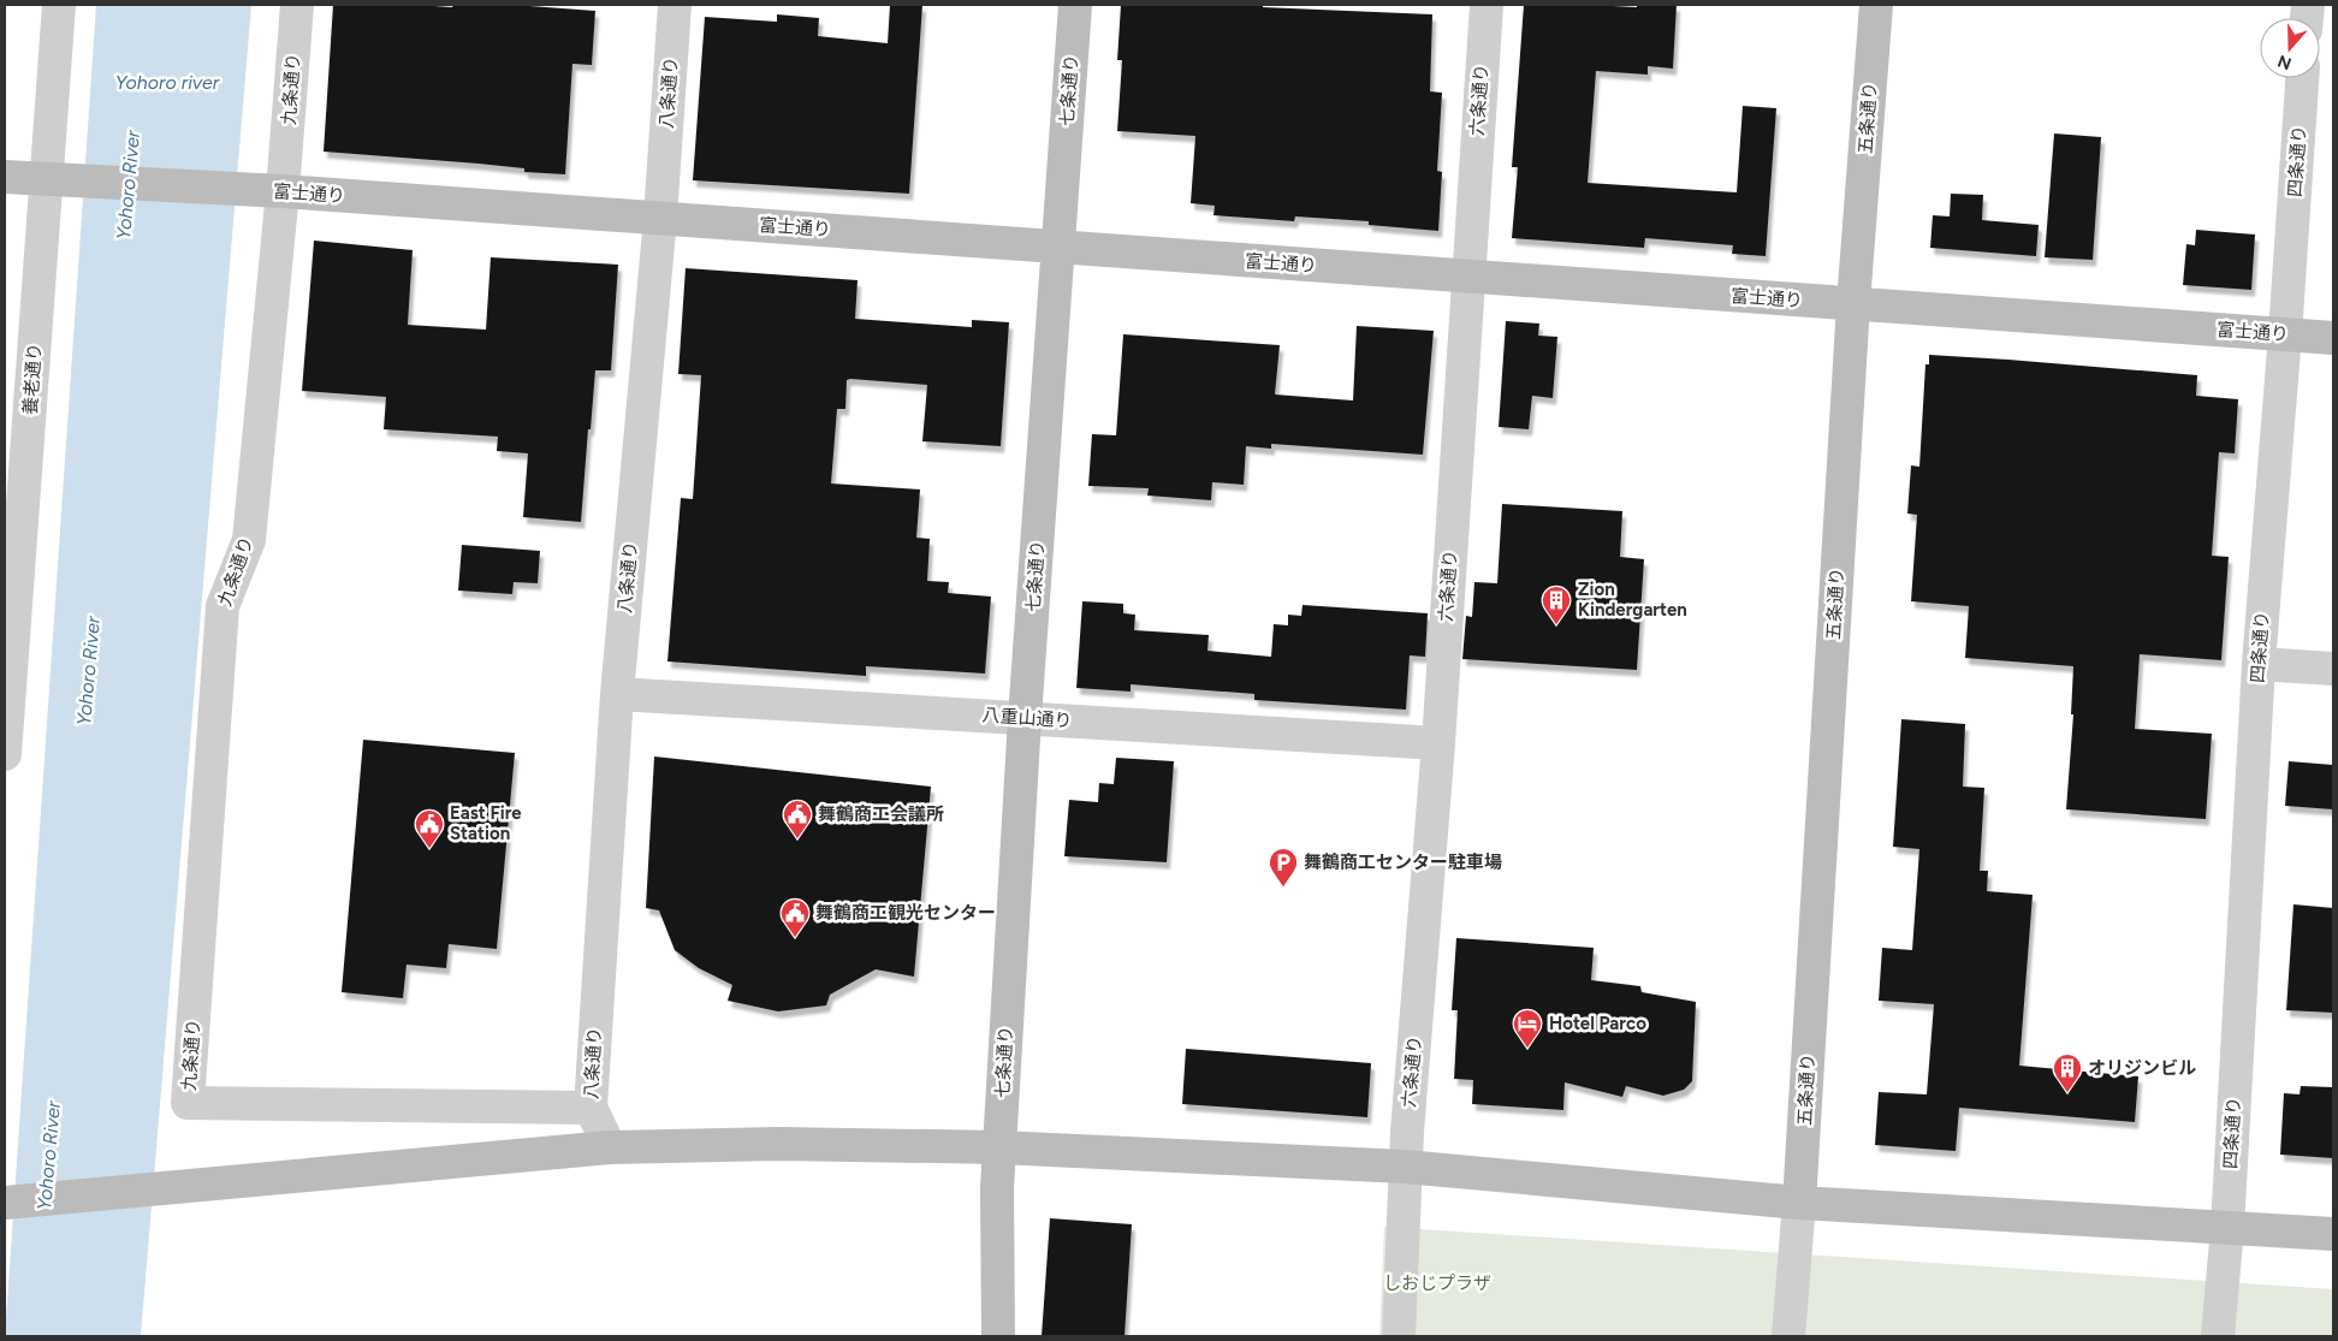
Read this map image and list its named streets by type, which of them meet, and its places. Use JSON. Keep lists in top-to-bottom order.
{
  "streets": {
    "street": [
      "九条通り",
      "七条通り",
      "八条通り",
      "六条通り",
      "五条通り",
      "四条通り",
      "富士通り",
      "養老通り",
      "八重山通り"
    ]
  },
  "crossings": [
    ["九条通り", "八条通り"],
    ["九条通り", "富士通り"],
    ["七条通り", "富士通り"],
    ["七条通り", "八重山通り"],
    ["八条通り", "富士通り"],
    ["八条通り", "八重山通り"],
    ["六条通り", "富士通り"],
    ["六条通り", "八重山通り"],
    ["五条通り", "富士通り"],
    ["四条通り", "富士通り"],
    ["富士通り", "養老通り"]
  ],
  "water": ["Yohoro river", "Yohoro River"],
  "parks": ["しおじプラザ"],
  "places": {
    "building": ["Zion Kindergarten", "オリジンビル"],
    "public building": ["舞鶴商工会議所", "East Fire Station", "舞鶴商工観光センター"],
    "parking": ["舞鶴商工センター駐車場"],
    "hotel": ["Hotel Parco"]
  },
  "north": "bottom"
}
